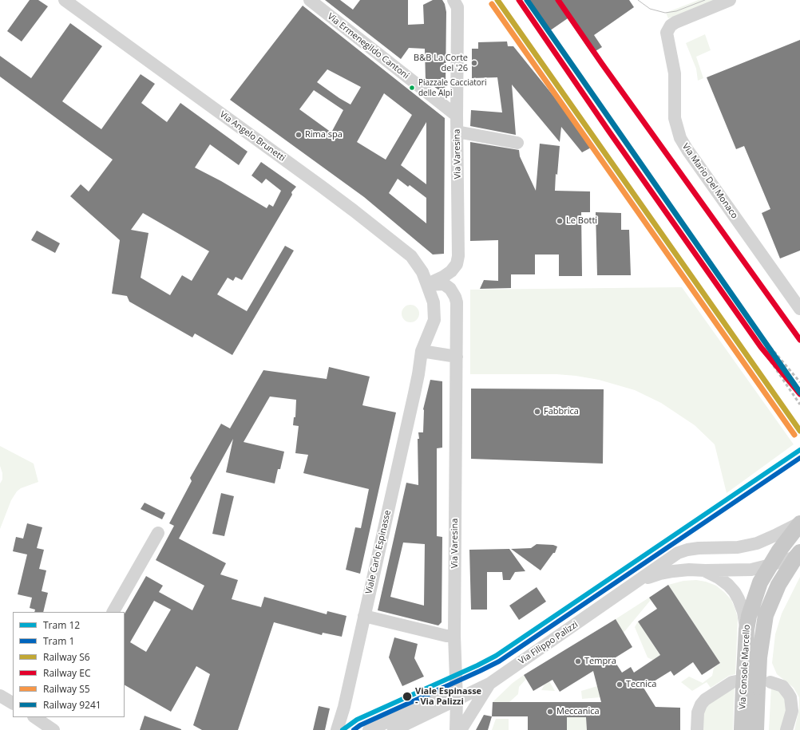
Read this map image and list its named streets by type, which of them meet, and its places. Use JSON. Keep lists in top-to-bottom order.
{
  "streets": {
    "main road": ["Via Console Marcello"],
    "street": [
      "Via Ermenegildo Cantoni",
      "Via Angelo Brunetti",
      "Via Varesina",
      "Via Mario Del Monaco",
      "Viale Carlo Espinasse",
      "Via Filippo Palizzi"
    ]
  },
  "crossings": [
    ["Via Ermenegildo Cantoni", "Via Varesina"],
    ["Via Angelo Brunetti", "Via Varesina"],
    ["Via Varesina", "Via Filippo Palizzi"],
    ["Via Filippo Palizzi", "Via Console Marcello"]
  ],
  "places": [
    "B&B La Corte del '26",
    "Piazzale Cacciatori delle Alpi",
    "Rima spa",
    "Le Botti",
    "Fabbrica",
    "Tempra",
    "Tecnica",
    "Viale Espinasse - Via Palizzi",
    "Meccanica"
  ],
  "lines": [
    "rail line S6",
    "rail line EC",
    "rail line 9241",
    "rail line S5",
    "tram line 12",
    "tram line 1"
  ],
  "legend": [
    "Tram 12",
    "Tram 1",
    "Railway S6",
    "Railway EC",
    "Railway S5",
    "Railway 9241"
  ]
}
